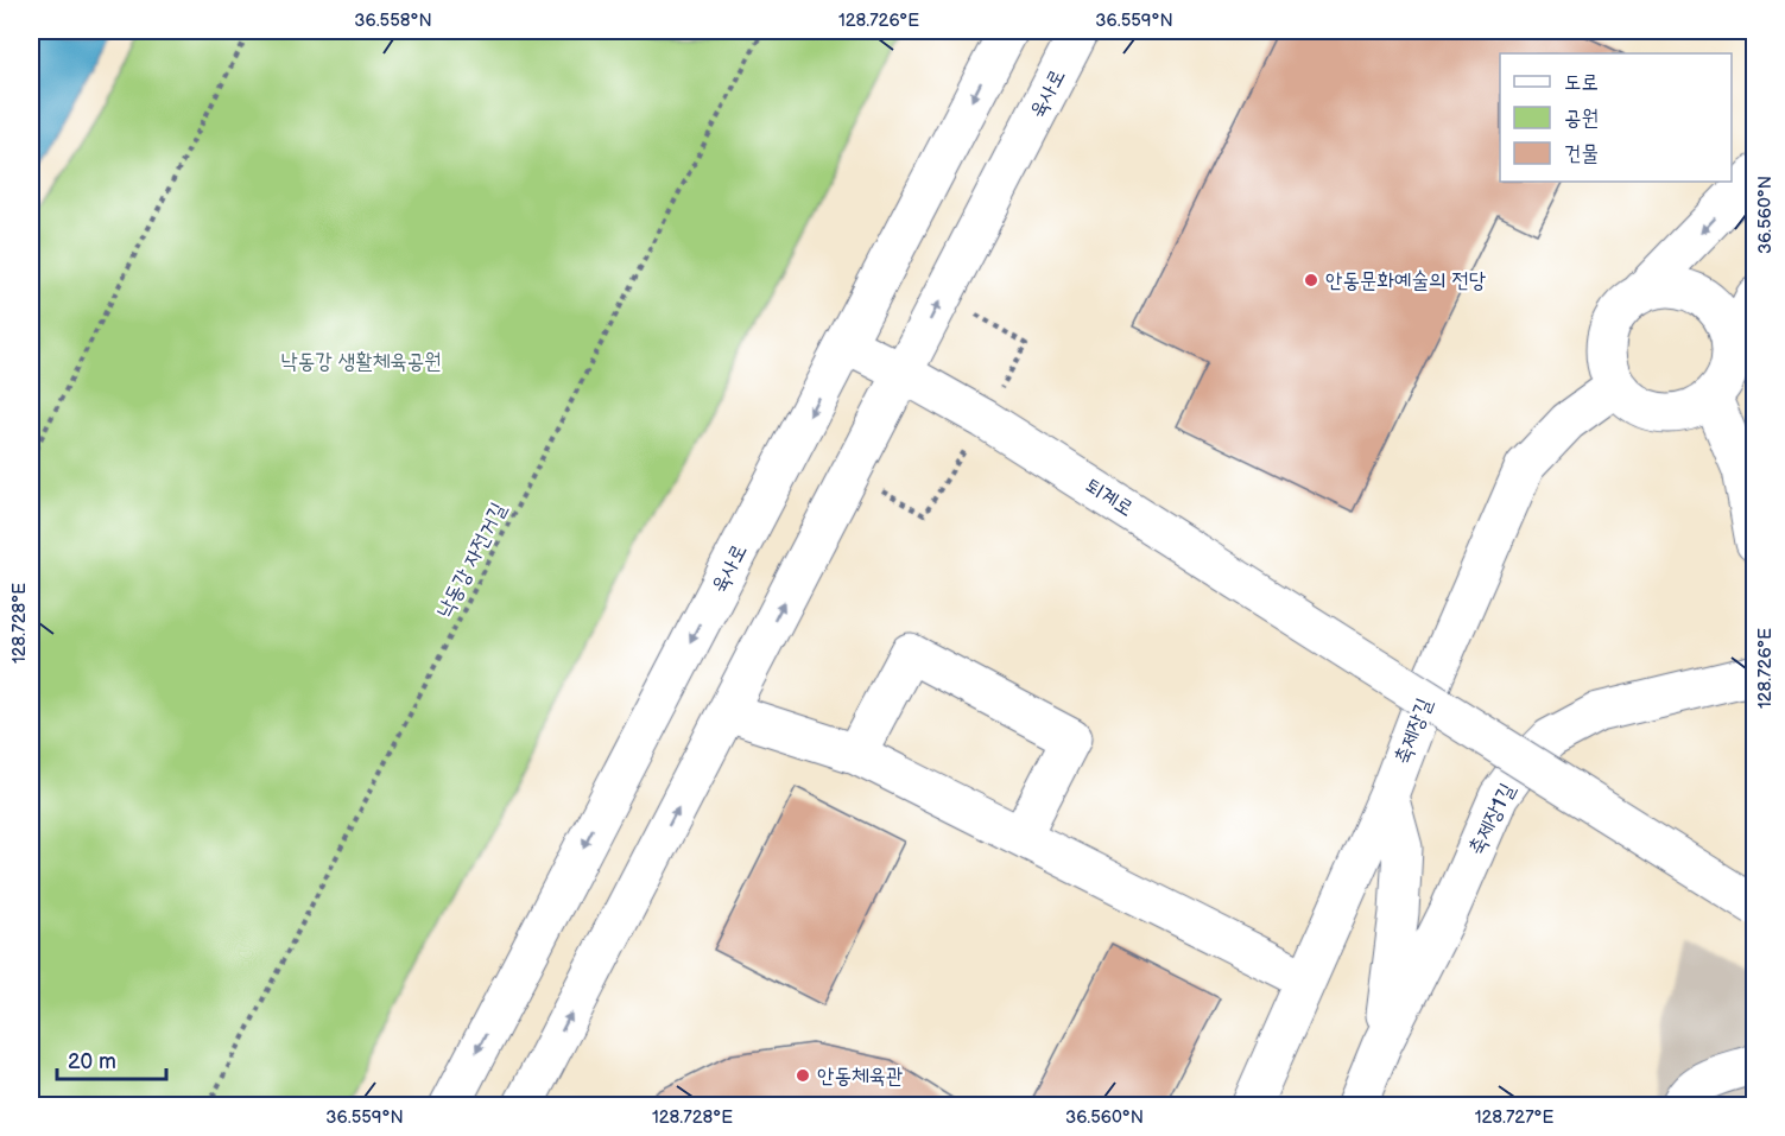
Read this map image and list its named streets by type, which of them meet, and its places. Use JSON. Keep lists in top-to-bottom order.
{
  "streets": {
    "street": [
      "육사로",
      "퇴계로",
      "축제장길",
      "축제장1길"
    ],
    "path": ["낙동강 자전거길"]
  },
  "crossings": [
    ["육사로", "퇴계로"]
  ],
  "parks": ["낙동강 생활체육공원"],
  "places": ["안동문화예술의 전당", "안동체육관"],
  "legend": ["도로", "공원", "건물"],
  "scale_bar": "20 m",
  "coordinates": [
    "36.558°N",
    "128.726°E",
    "36.559°N",
    "36.560°N",
    "128.728°E",
    "128.727°E"
  ]
}
